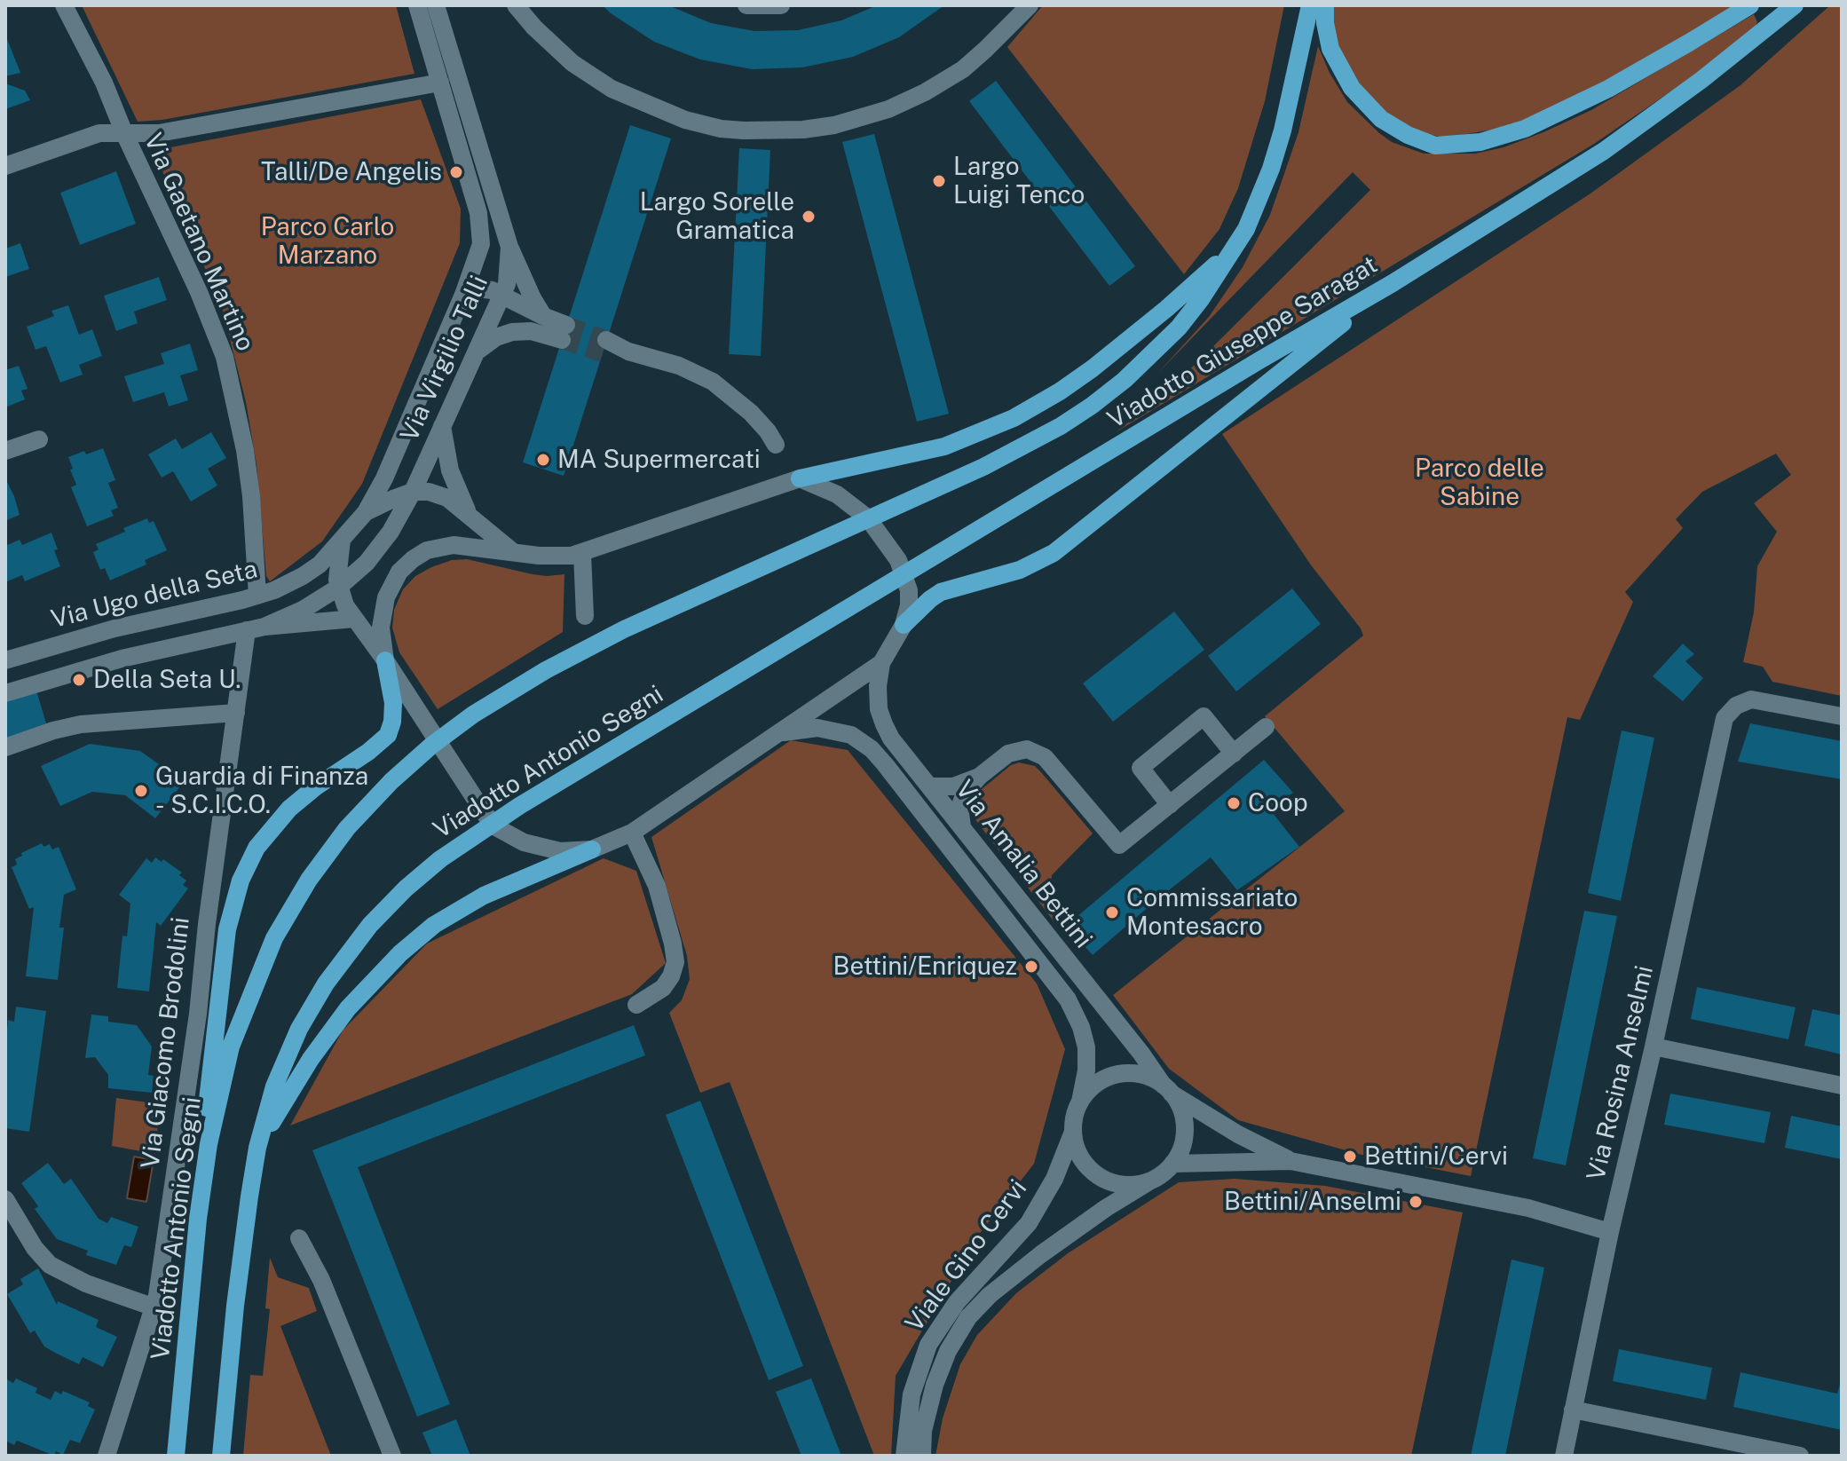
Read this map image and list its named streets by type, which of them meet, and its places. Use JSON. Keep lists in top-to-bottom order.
{
  "streets": {
    "main road": ["Viadotto Giuseppe Saragat", "Viadotto Antonio Segni"],
    "street": [
      "Via Gaetano Martino",
      "Via Virgilio Talli",
      "Via Ugo della Seta",
      "Via Amalia Bettini",
      "Via Giacomo Brodolini",
      "Via Rosina Anselmi",
      "Viale Gino Cervi"
    ]
  },
  "crossings": [
    ["Via Gaetano Martino", "Via Ugo della Seta"],
    ["Viadotto Giuseppe Saragat", "Viadotto Antonio Segni"],
    ["Via Virgilio Talli", "Via Ugo della Seta"],
    ["Via Virgilio Talli", "Via Giacomo Brodolini"],
    ["Via Amalia Bettini", "Via Rosina Anselmi"],
    ["Via Amalia Bettini", "Viale Gino Cervi"]
  ],
  "parks": ["Parco Carlo Marzano", "Parco delle Sabine"],
  "places": [
    "Talli/De Angelis",
    "Largo Luigi Tenco",
    "Largo Sorelle Gramatica",
    "MA Supermercati",
    "Della Seta U.",
    "Guardia di Finanza - S.C.I.C.O.",
    "Coop",
    "Commissariato Montesacro",
    "Bettini/Enriquez",
    "Bettini/Cervi",
    "Bettini/Anselmi"
  ]
}
